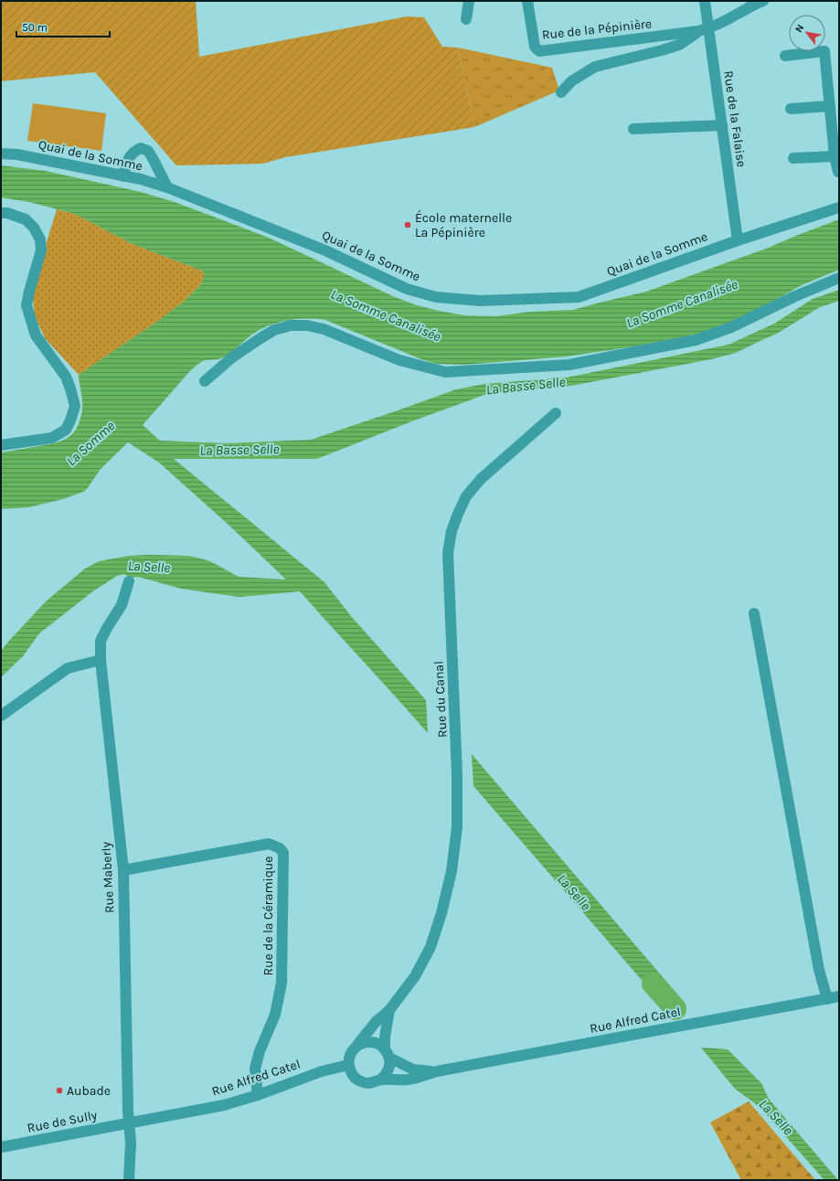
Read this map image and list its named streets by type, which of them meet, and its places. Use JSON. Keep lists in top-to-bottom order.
{
  "streets": {
    "street": [
      "Rue de la Pépinière",
      "Rue de la Falaise",
      "Quai de la Somme",
      "Rue du Canal",
      "Rue Maberly",
      "Rue de la Céramique",
      "Rue Alfred Catel",
      "Rue de Sully"
    ]
  },
  "crossings": [
    ["Rue de la Pépinière", "Rue de la Falaise"],
    ["Rue de la Falaise", "Quai de la Somme"],
    ["Rue du Canal", "Rue Alfred Catel"],
    ["Rue Maberly", "Rue de la Céramique"],
    ["Rue Maberly", "Rue Alfred Catel"],
    ["Rue Maberly", "Rue de Sully"],
    ["Rue de la Céramique", "Rue Alfred Catel"],
    ["Rue Alfred Catel", "Rue de Sully"]
  ],
  "water": [
    "La Somme Canalisée",
    "La Basse Selle",
    "La Somme",
    "La Selle"
  ],
  "places": ["École maternelle La Pépinière", "Aubade"],
  "scale_bar": "50 m",
  "north": "top left"
}
